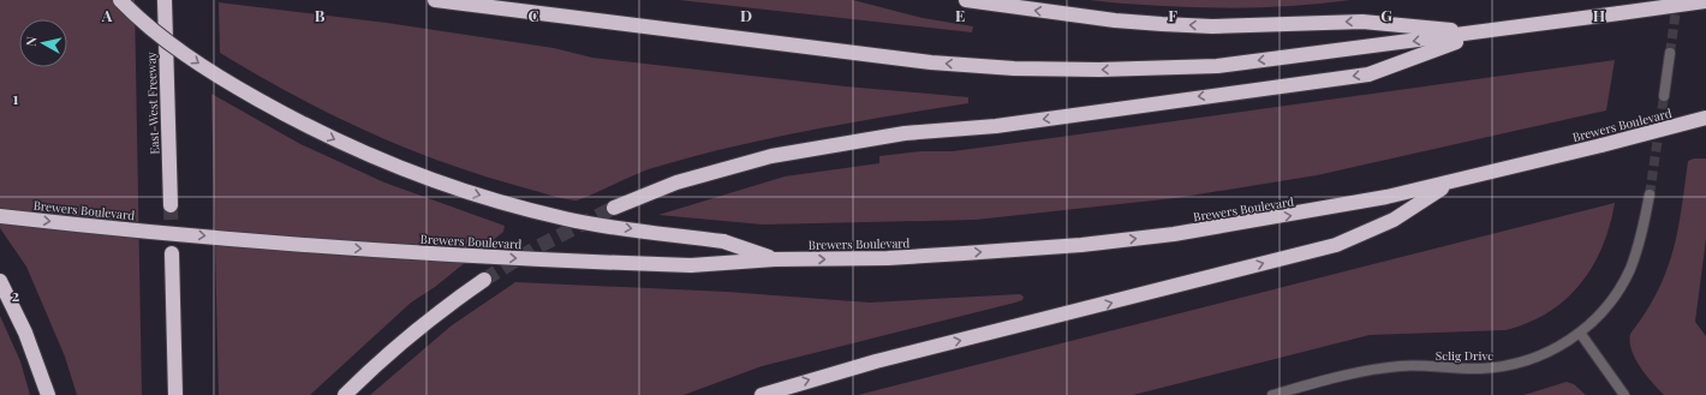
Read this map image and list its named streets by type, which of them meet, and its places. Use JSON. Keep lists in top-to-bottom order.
{
  "streets": {
    "highway": ["East-West Freeway", "Brewers Boulevard"],
    "street": ["Selig Drive"]
  },
  "north": "left",
  "grid": {
    "columns": [
      "A",
      "B",
      "C",
      "D",
      "E",
      "F",
      "G",
      "H"
    ],
    "rows": ["1", "2"]
  }
}
